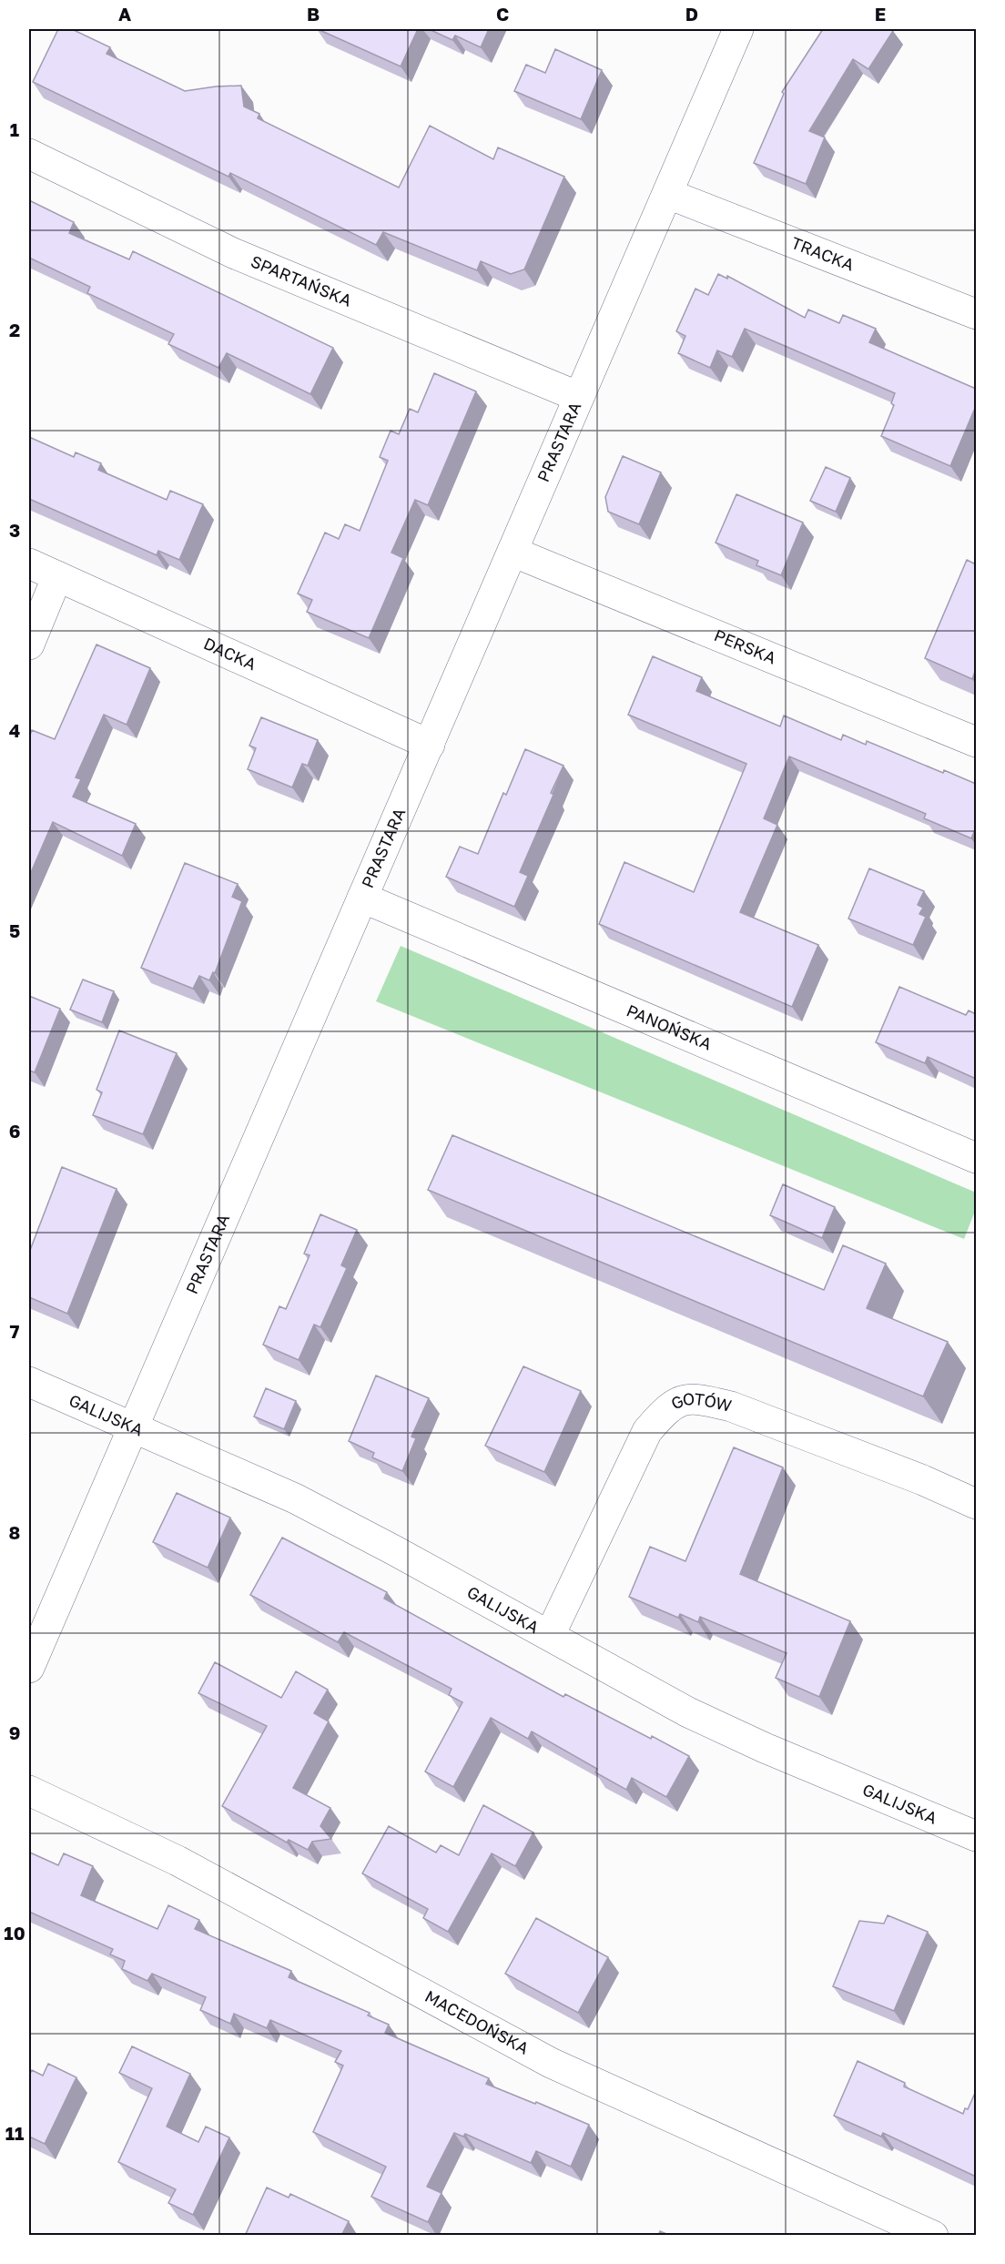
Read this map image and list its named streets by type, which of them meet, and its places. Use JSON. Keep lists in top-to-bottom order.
{
  "streets": {
    "street": [
      "TRACKA",
      "SPARTAŃSKA",
      "PRASTARA",
      "PERSKA",
      "DACKA",
      "PANOŃSKA",
      "GOTÓW",
      "GALIJSKA",
      "MACEDOŃSKA"
    ]
  },
  "crossings": [
    ["TRACKA", "PRASTARA"],
    ["SPARTAŃSKA", "PRASTARA"],
    ["PRASTARA", "PERSKA"],
    ["PRASTARA", "DACKA"],
    ["PRASTARA", "PANOŃSKA"],
    ["PRASTARA", "GALIJSKA"],
    ["GOTÓW", "GALIJSKA"]
  ],
  "grid": {
    "columns": [
      "A",
      "B",
      "C",
      "D",
      "E"
    ],
    "rows": [
      "1",
      "2",
      "3",
      "4",
      "5",
      "6",
      "7",
      "8",
      "9",
      "10",
      "11"
    ]
  }
}
